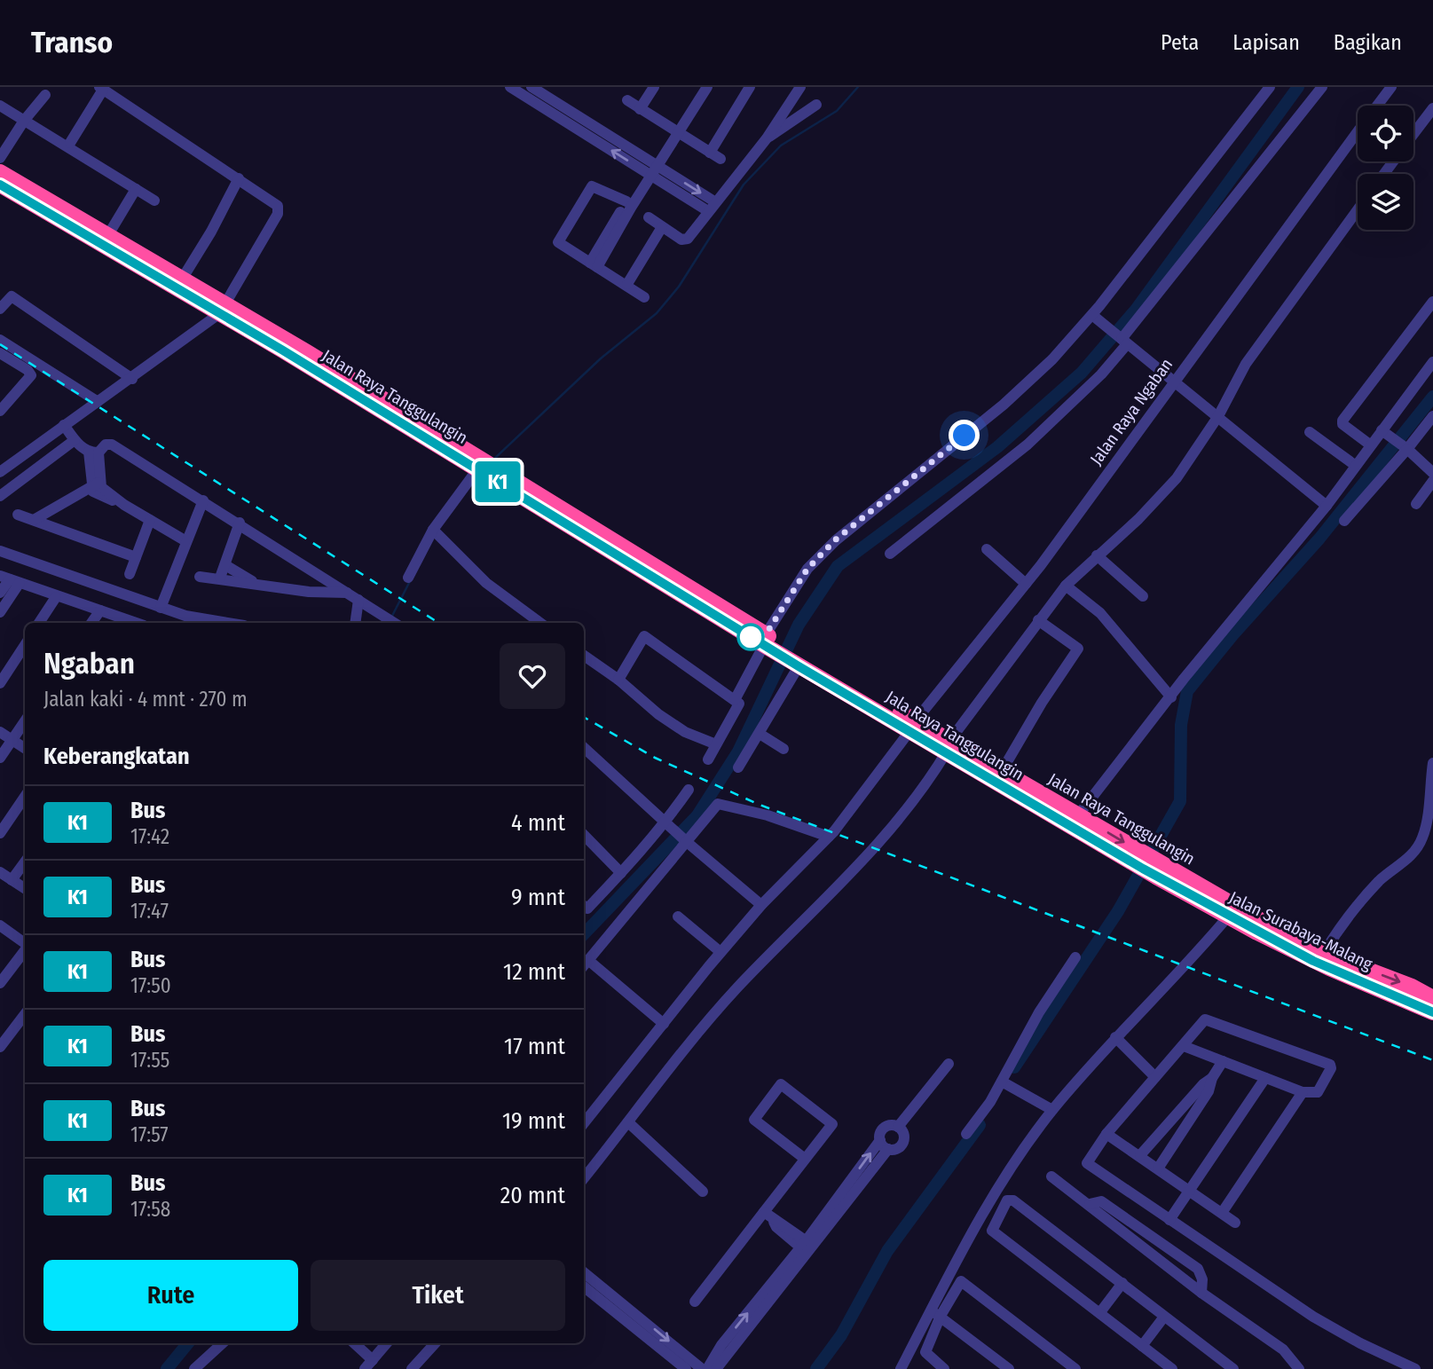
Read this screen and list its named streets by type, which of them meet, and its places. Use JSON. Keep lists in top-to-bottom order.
{
  "streets": {
    "highway": ["Jalan Raya Tanggulangin", "Jala Raya Tanggulangin", "Jalan Surabaya-Malang"],
    "street": ["Jalan Raya Ngaban"]
  },
  "crossings": [
    ["Jalan Raya Tanggulangin", "Jala Raya Tanggulangin"],
    ["Jalan Raya Tanggulangin", "Jalan Surabaya-Malang"],
    ["Jalan Raya Ngaban", "Jala Raya Tanggulangin"]
  ],
  "lines": ["bus line K1"],
  "page": {
    "header": "Transo",
    "nav": ["Peta", "Lapisan", "Bagikan"],
    "on_map": "K1",
    "heading": [
      ["Ngaban", "Jalan kaki · 4 mnt · 270 m"],
      "Keberangkatan"
    ],
    "list": [
      {
        "mark": "K1",
        "name": "Bus",
        "note": "17:42",
        "value": "4 mnt"
      },
      {
        "mark": "K1",
        "name": "Bus",
        "note": "17:47",
        "value": "9 mnt"
      },
      {
        "mark": "K1",
        "name": "Bus",
        "note": "17:50",
        "value": "12 mnt"
      },
      {
        "mark": "K1",
        "name": "Bus",
        "note": "17:55",
        "value": "17 mnt"
      },
      {
        "mark": "K1",
        "name": "Bus",
        "note": "17:57",
        "value": "19 mnt"
      },
      {
        "mark": "K1",
        "name": "Bus",
        "note": "17:58",
        "value": "20 mnt"
      }
    ],
    "buttons": ["Rute", "Tiket"]
  }
}
